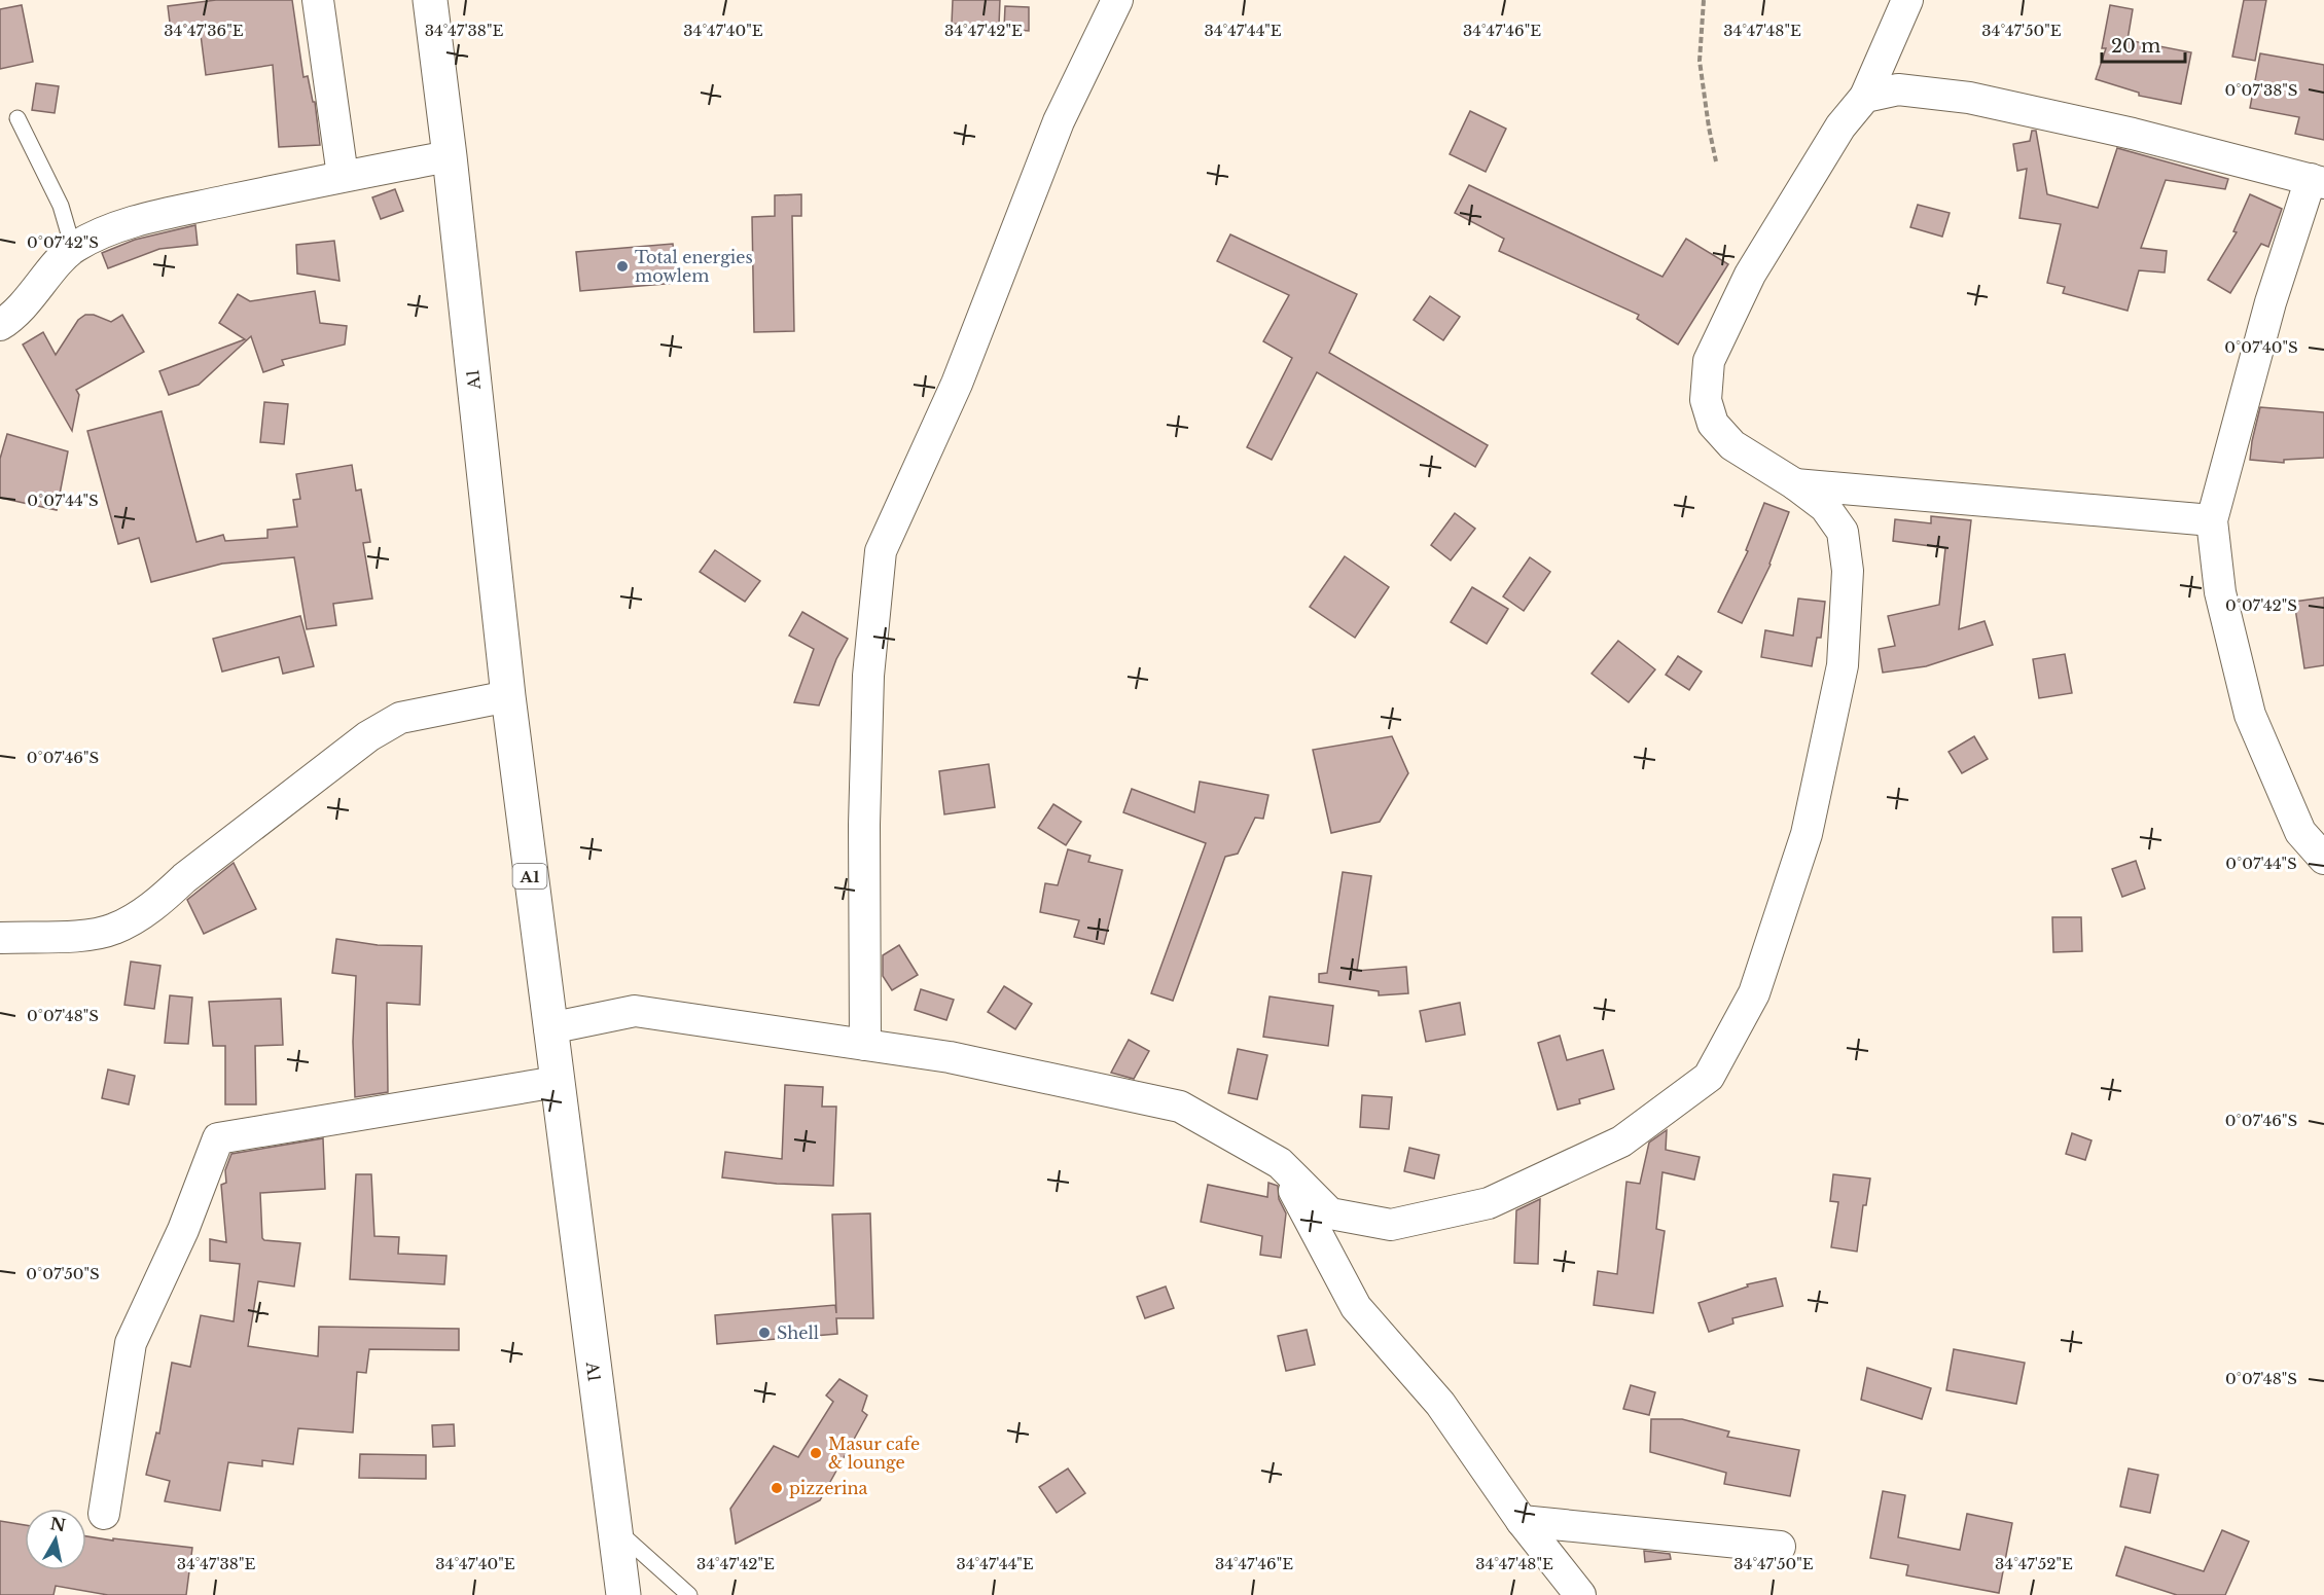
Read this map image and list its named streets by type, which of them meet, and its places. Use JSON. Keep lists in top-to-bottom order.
{
  "streets": {
    "highway": ["A1"]
  },
  "places": [
    "Total energies mowlem",
    "Shell",
    "Masur cafe & lounge",
    "pizzerina"
  ],
  "scale_bar": "20 m",
  "north": "top",
  "coordinates": [
    "34°47'36\"E",
    "34°47'38\"E",
    "34°47'40\"E",
    "34°47'42\"E",
    "34°47'44\"E",
    "34°47'46\"E",
    "34°47'48\"E",
    "34°47'50\"E",
    "0°07'38\"S",
    "0°07'42\"S",
    "0°07'40\"S",
    "0°07'44\"S",
    "0°07'46\"S",
    "0°07'48\"S",
    "0°07'50\"S",
    "34°47'52\"E"
  ]
}
